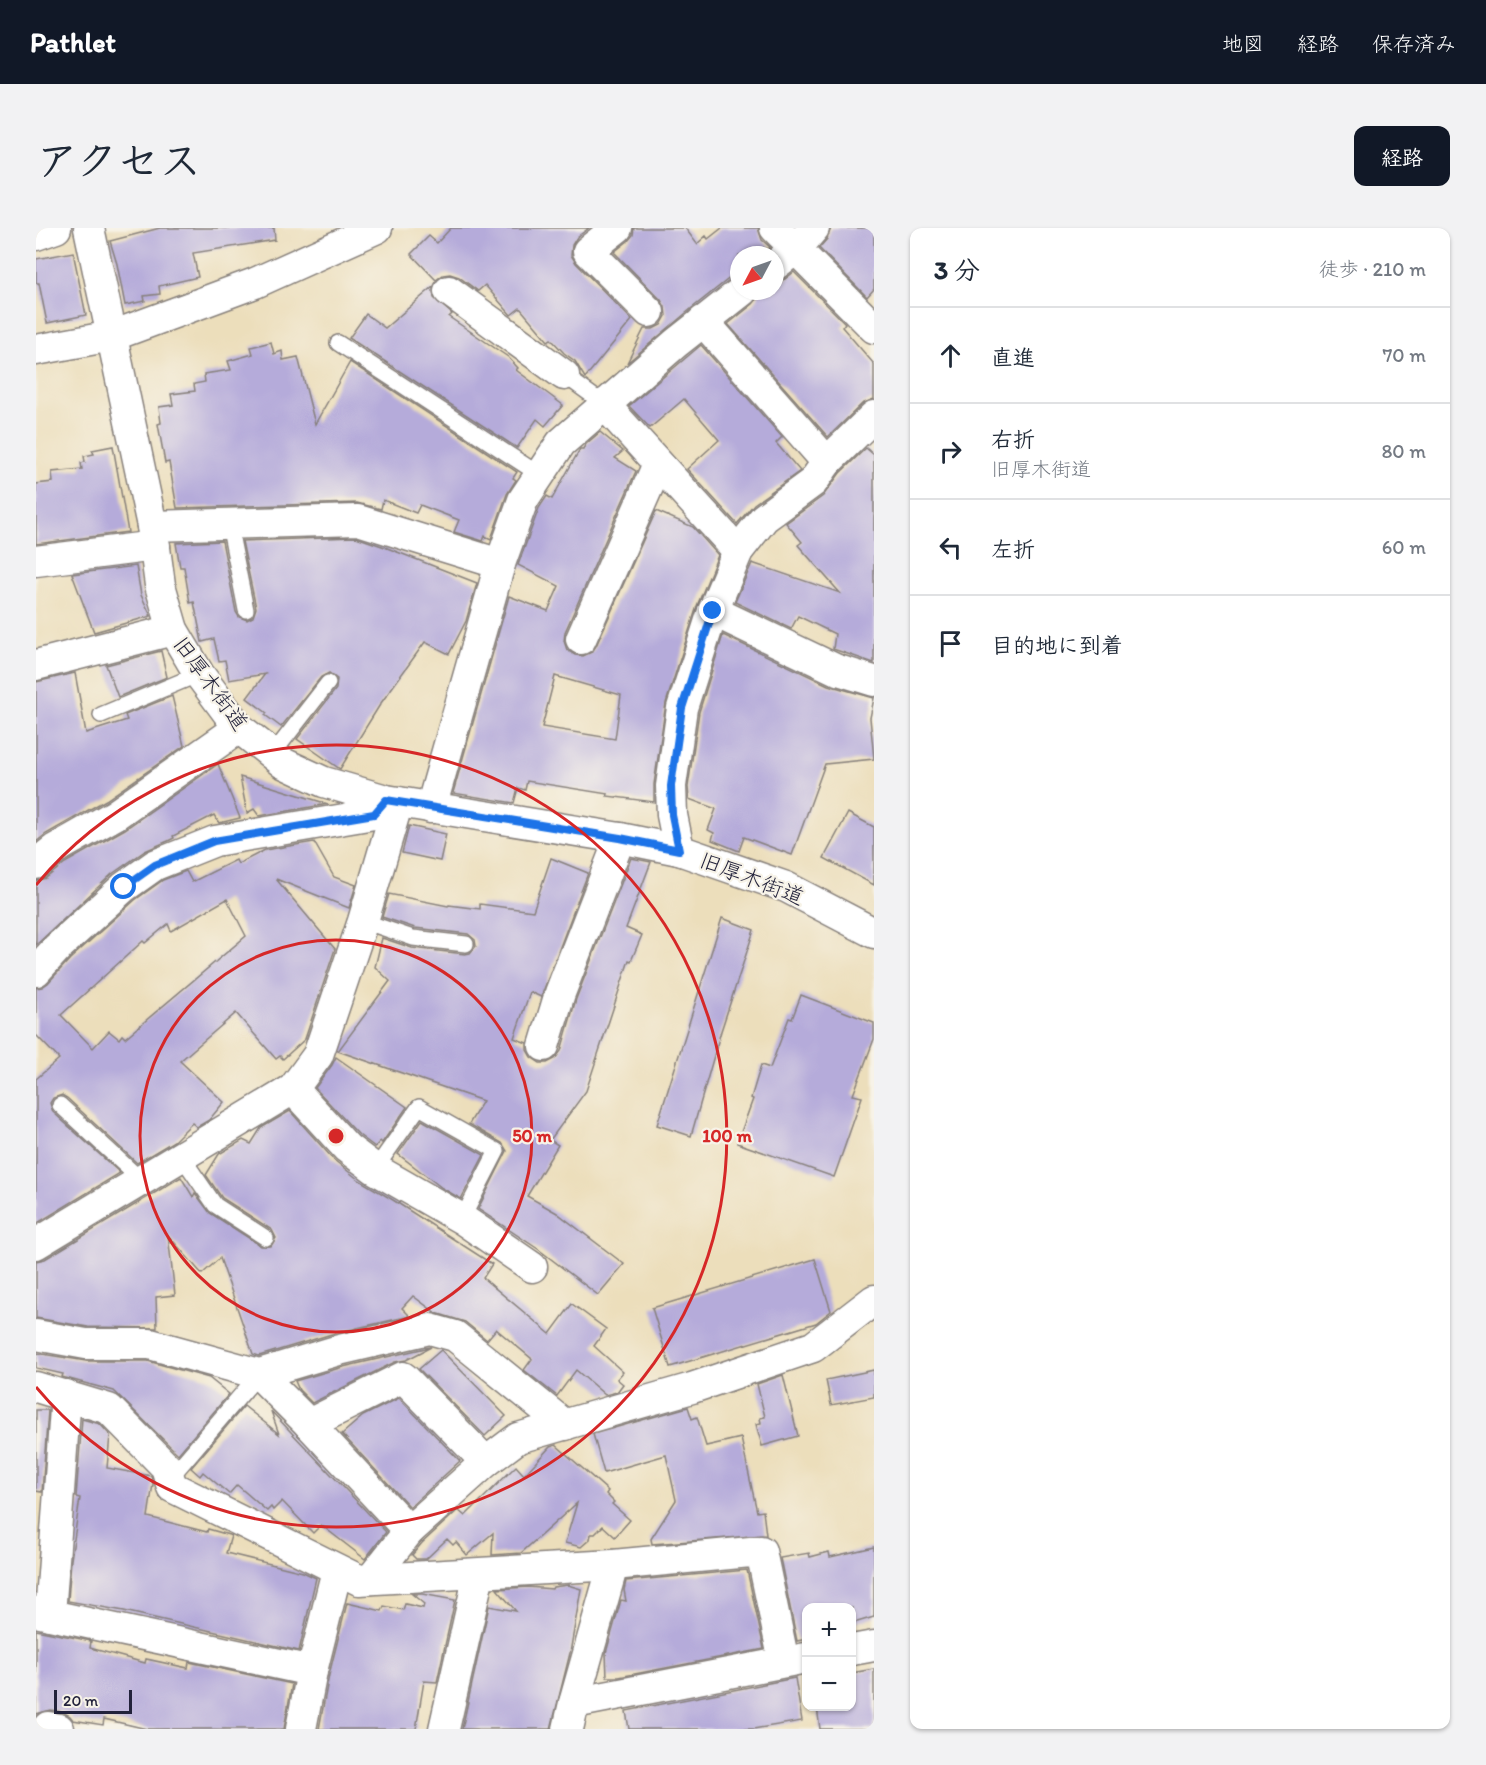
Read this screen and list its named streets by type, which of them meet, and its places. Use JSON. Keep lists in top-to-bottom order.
{
  "streets": {
    "street": ["旧厚木街道"]
  },
  "scale_bar": "20 m",
  "north": "bottom left",
  "page": {
    "header": "Pathlet",
    "nav": ["地図", "経路", "保存済み"],
    "title": "アクセス",
    "buttons": "経路",
    "heading": ["3 分", "徒歩 · 210 m"],
    "list": [
      ["直進", "70 m"],
      ["右折", "旧厚木街道", "80 m"],
      ["左折", "60 m"],
      "目的地に到着"
    ],
    "map_buttons": ["+", "−"],
    "scale": "20 m"
  },
  "rings": ["50 m", "100 m"]
}
